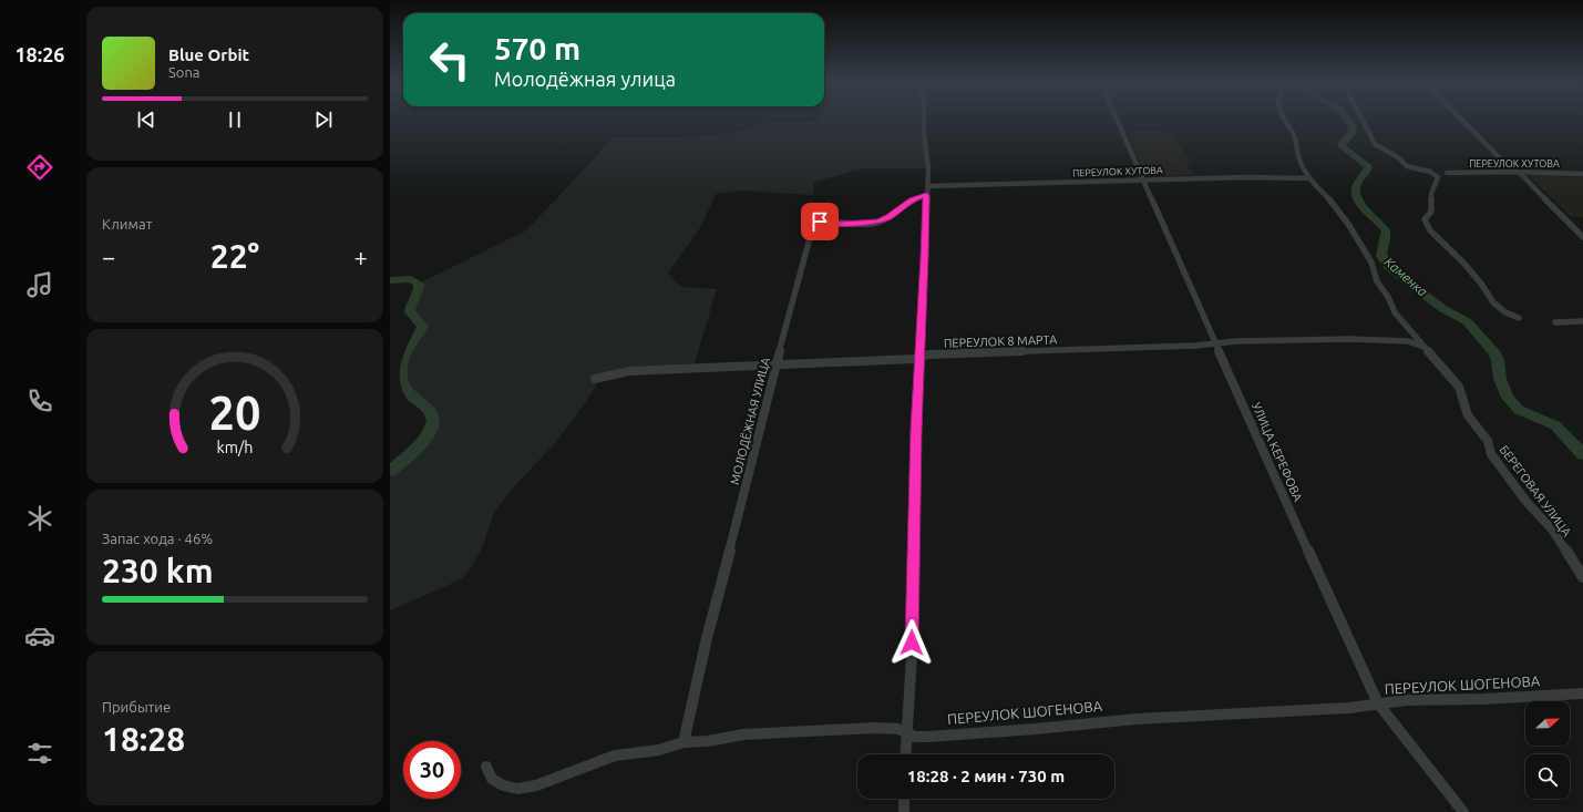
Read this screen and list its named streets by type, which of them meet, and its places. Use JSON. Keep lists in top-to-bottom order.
{
  "streets": {
    "street": [
      "ПЕРЕУЛОК ХУТОВА",
      "ПЕРЕУЛОК 8 МАРТА",
      "МОЛОДЁЖНАЯ УЛИЦА",
      "УЛИЦА КЕРЕФОВА",
      "БЕРЕГОВАЯ УЛИЦА",
      "ПЕРЕУЛОК ШОГЕНОВА"
    ]
  },
  "crossings": [
    ["ПЕРЕУЛОК ХУТОВА", "УЛИЦА КЕРЕФОВА"],
    ["ПЕРЕУЛОК ХУТОВА", "БЕРЕГОВАЯ УЛИЦА"],
    ["ПЕРЕУЛОК 8 МАРТА", "МОЛОДЁЖНАЯ УЛИЦА"],
    ["ПЕРЕУЛОК 8 МАРТА", "УЛИЦА КЕРЕФОВА"],
    ["ПЕРЕУЛОК 8 МАРТА", "БЕРЕГОВАЯ УЛИЦА"],
    ["МОЛОДЁЖНАЯ УЛИЦА", "ПЕРЕУЛОК ШОГЕНОВА"],
    ["УЛИЦА КЕРЕФОВА", "ПЕРЕУЛОК ШОГЕНОВА"]
  ],
  "water": ["Каменка"],
  "north": "right",
  "page": {
    "tabs": "18:26",
    "turn": ["570 m", "Молодёжная улица"],
    "song": ["Blue Orbit", "Sona"],
    "tile": [
      "Климат",
      ["Запас хода · 46%", "230 km"],
      ["Прибытие", "18:28"]
    ],
    "heat": ["−", "22°", "+"],
    "limit": "30",
    "trip": "18:28 · 2 мин · 730 m",
    "gauge": ["20", "km/h"]
  }
}
